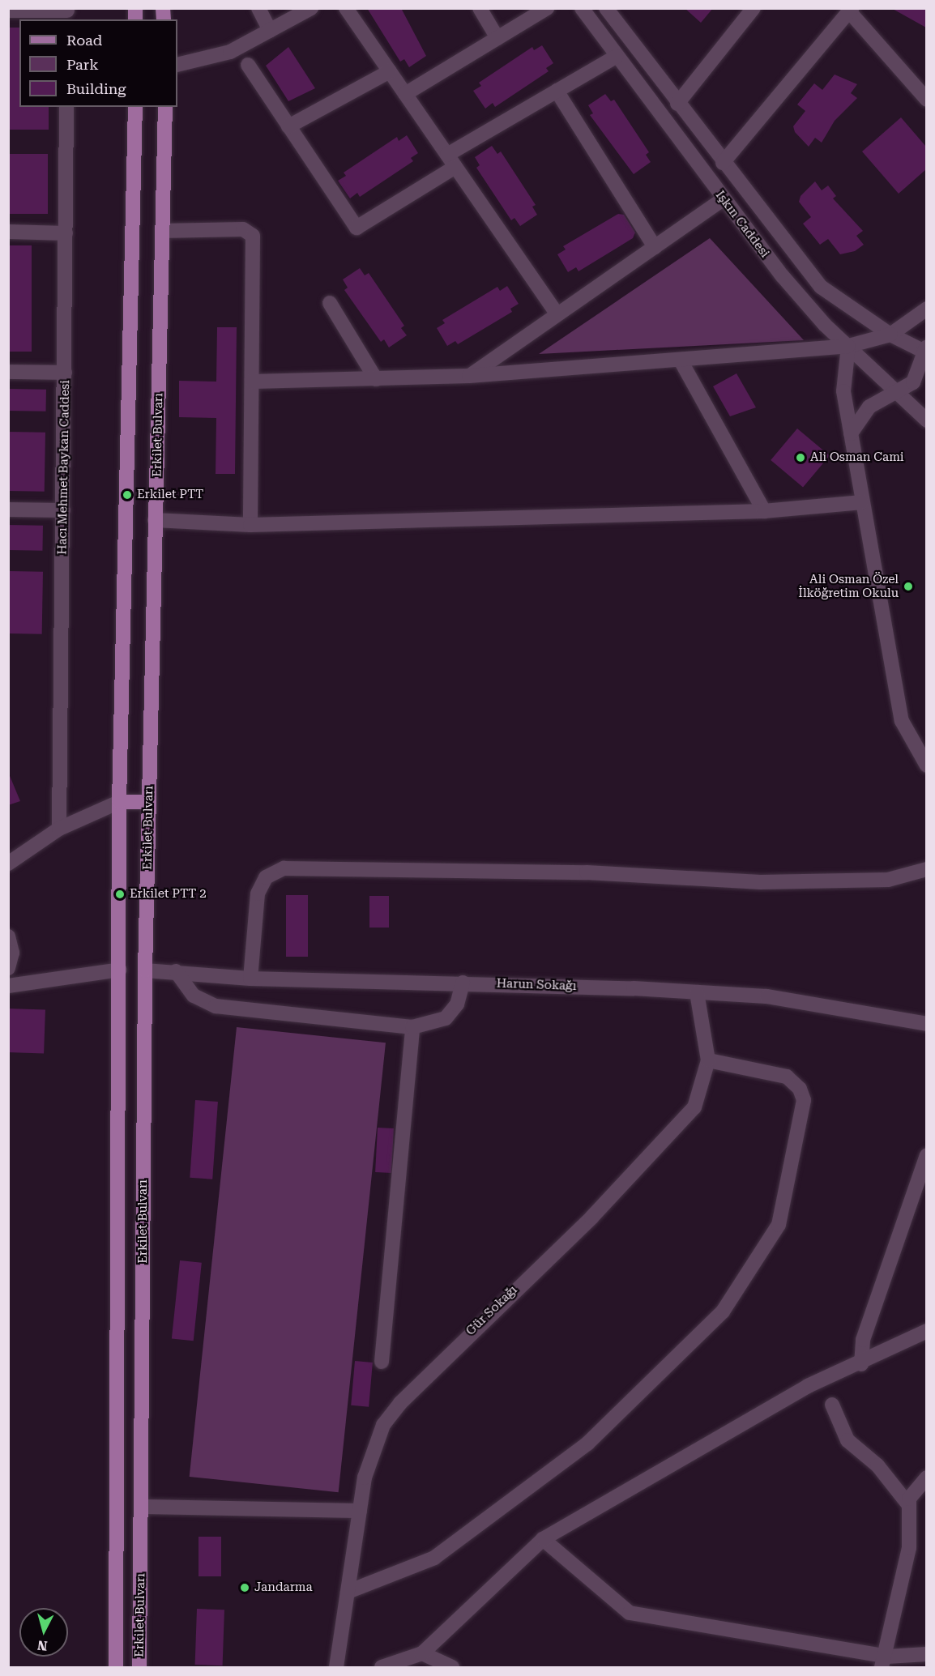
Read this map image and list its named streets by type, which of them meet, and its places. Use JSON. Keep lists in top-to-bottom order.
{
  "streets": {
    "main road": ["Erkilet Bulvarı"],
    "street": [
      "Işkın Caddesi",
      "Hacı Mehmet Baykan Caddesi",
      "Harun Sokağı",
      "Gür Sokağı"
    ]
  },
  "crossings": [
    ["Erkilet Bulvarı", "Harun Sokağı"],
    ["Harun Sokağı", "Gür Sokağı"]
  ],
  "places": [
    "Ali Osman Cami",
    "Erkilet PTT",
    "Ali Osman Özel İlköğretim Okulu",
    "Erkilet PTT 2",
    "Jandarma"
  ],
  "legend": ["Road", "Park", "Building"],
  "north": "bottom"
}
